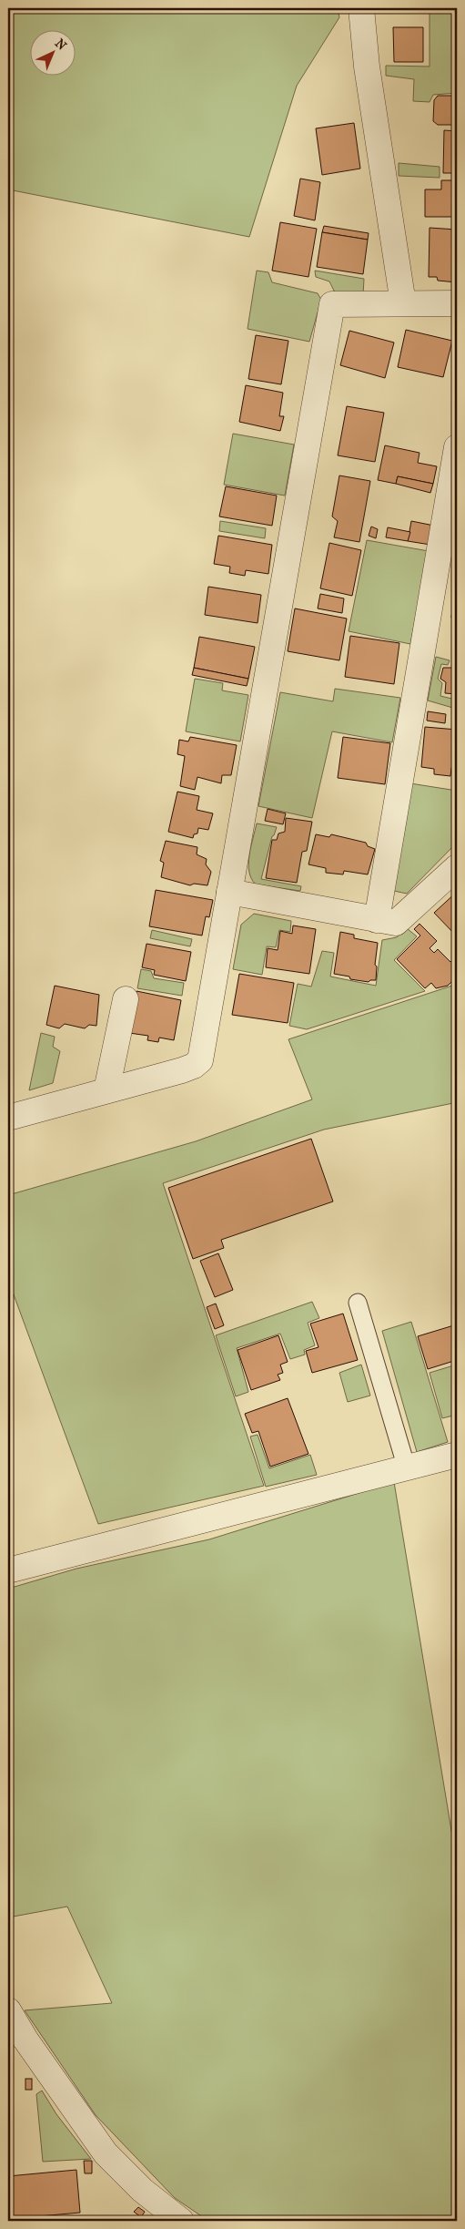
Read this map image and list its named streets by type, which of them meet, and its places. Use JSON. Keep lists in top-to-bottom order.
{
  "north": "top right"
}
